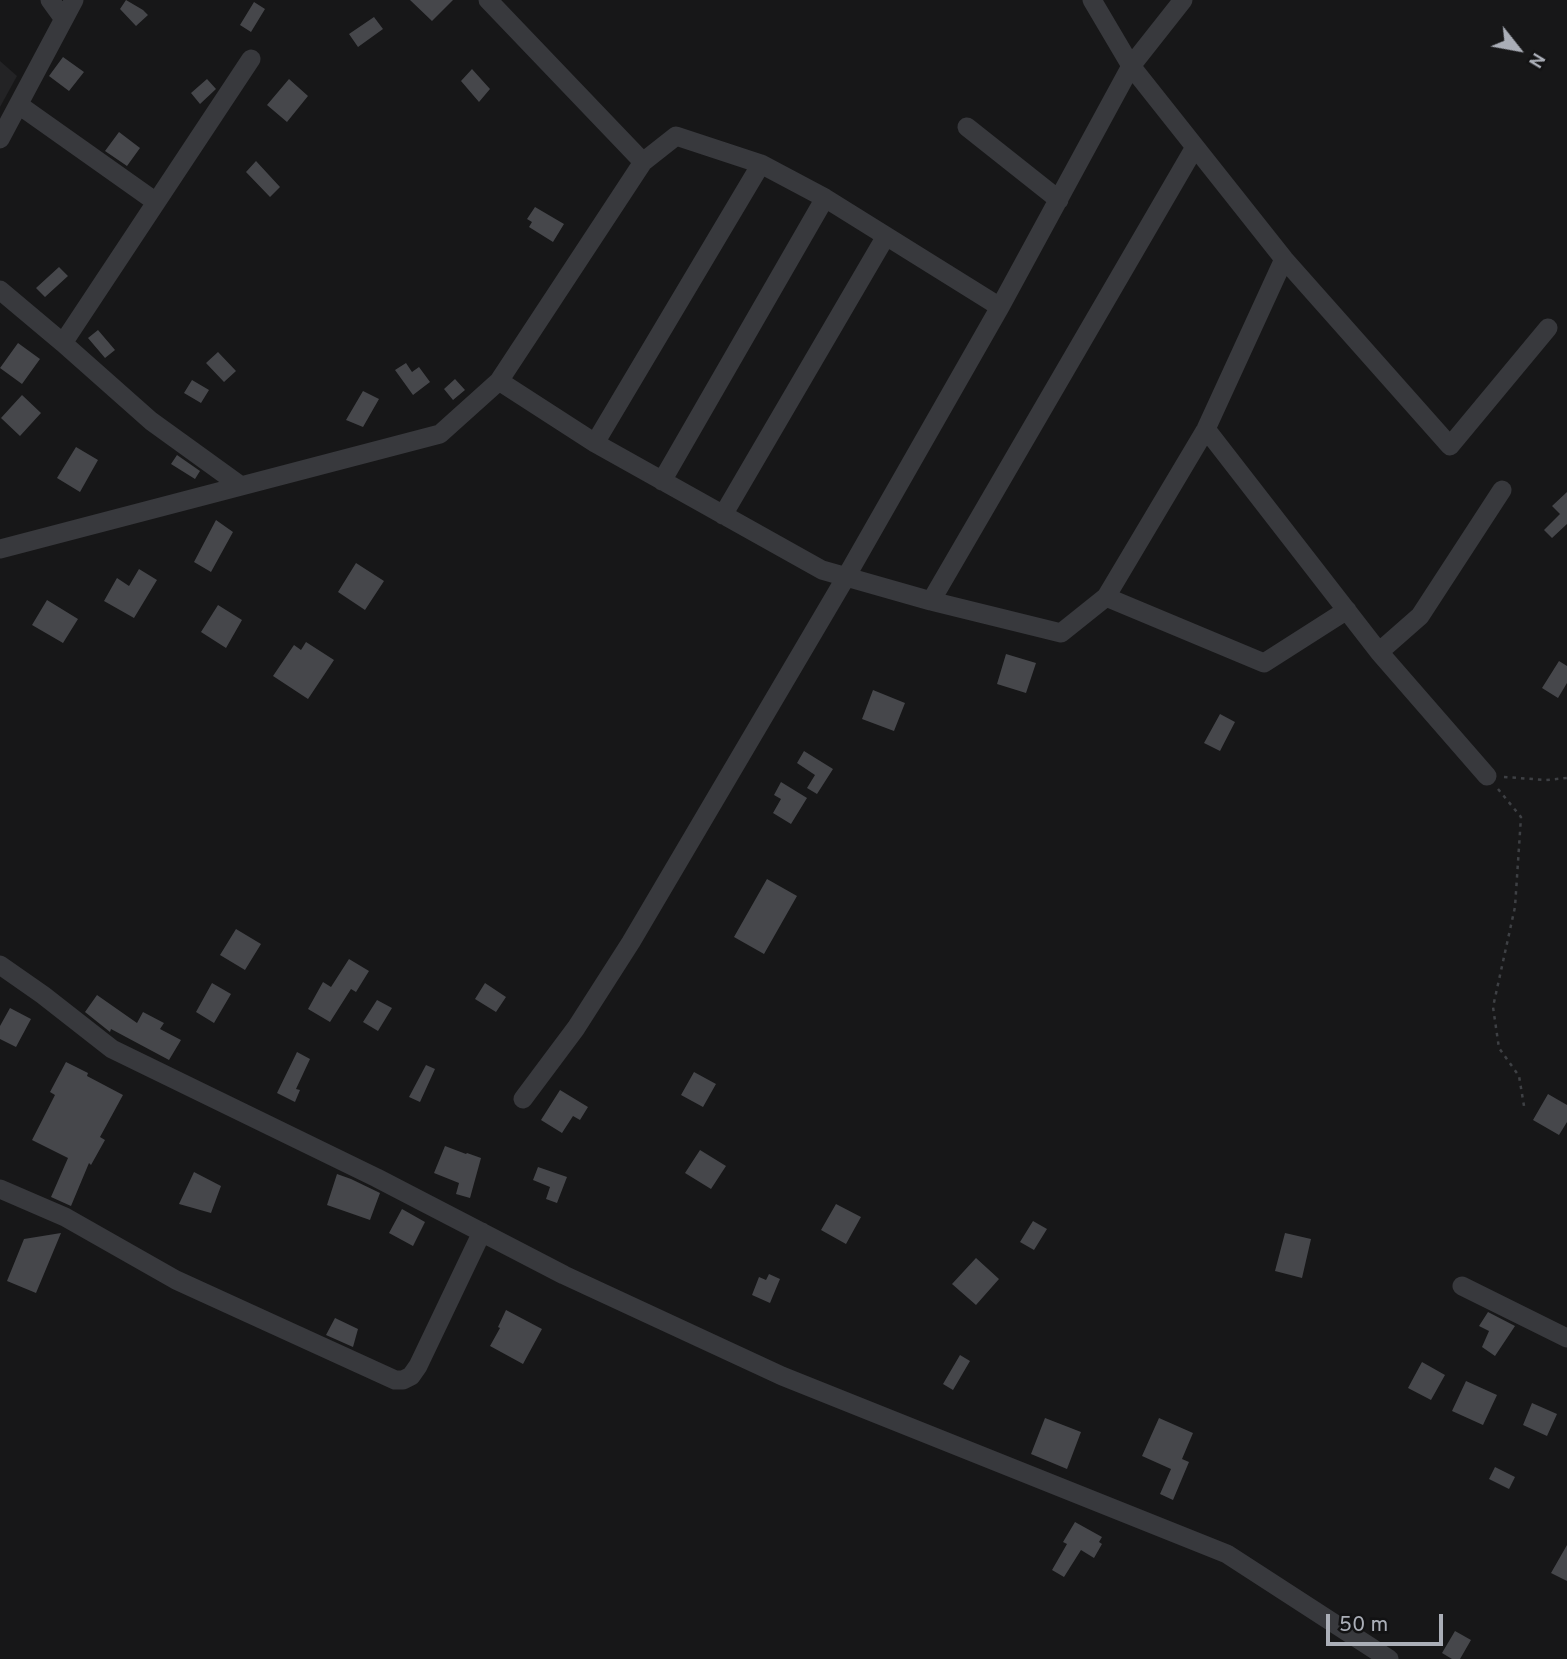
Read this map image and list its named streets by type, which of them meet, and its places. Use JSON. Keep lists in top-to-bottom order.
{
  "scale_bar": "50 m",
  "north": "bottom right"
}
